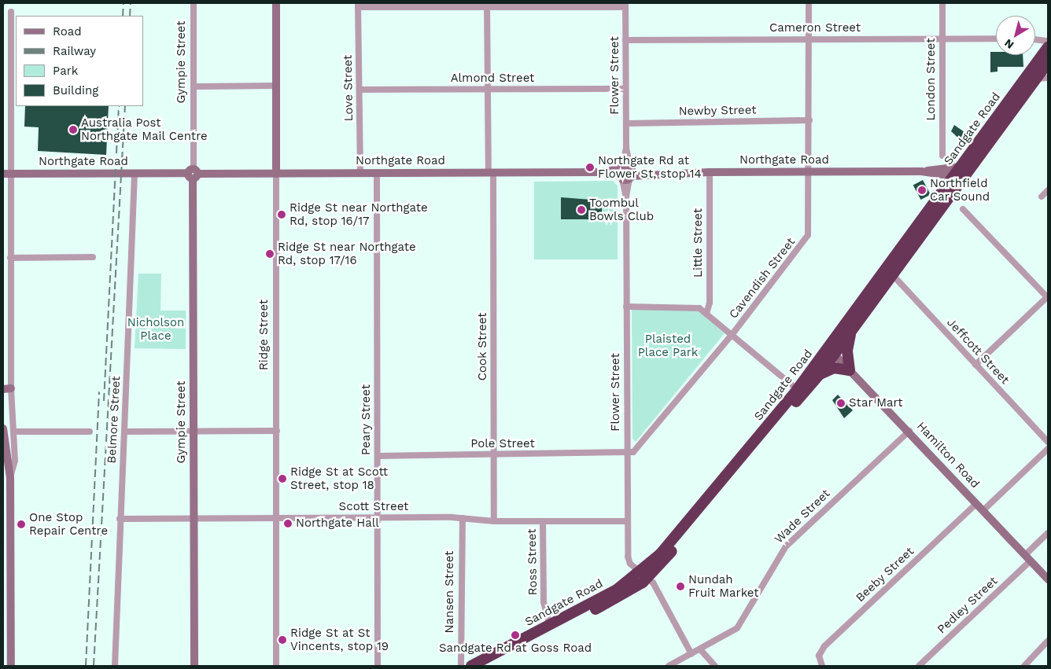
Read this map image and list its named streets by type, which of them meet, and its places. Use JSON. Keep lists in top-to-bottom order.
{
  "streets": {
    "highway": ["Sandgate Road"],
    "street": [
      "Cameron Street",
      "Gympie Street",
      "Flower Street",
      "Almond Street",
      "London Street",
      "Love Street",
      "Newby Street",
      "Northgate Road",
      "Little Street",
      "Cavendish Street",
      "Ridge Street",
      "Cook Street",
      "Jeffcott Street",
      "Belmore Street",
      "Peary Street",
      "Pole Street",
      "Hamilton Road",
      "Scott Street",
      "Wade Street",
      "Ross Street",
      "Beeby Street",
      "Nansen Street",
      "Pedley Street"
    ]
  },
  "crossings": [
    ["Cameron Street", "Flower Street"],
    ["Cameron Street", "London Street"],
    ["Cameron Street", "Cavendish Street"],
    ["Gympie Street", "Northgate Road"],
    ["Gympie Street", "Scott Street"],
    ["Flower Street", "Almond Street"],
    ["Flower Street", "Newby Street"],
    ["Flower Street", "Sandgate Road"],
    ["Flower Street", "Northgate Road"],
    ["Flower Street", "Cavendish Street"],
    ["Flower Street", "Pole Street"],
    ["Flower Street", "Scott Street"],
    ["Flower Street", "Wade Street"],
    ["Almond Street", "Love Street"],
    ["Almond Street", "Cook Street"],
    ["Love Street", "Northgate Road"],
    ["Newby Street", "Cavendish Street"],
    ["Sandgate Road", "Northgate Road"],
    ["Sandgate Road", "Jeffcott Street"],
    ["Sandgate Road", "Hamilton Road"],
    ["Sandgate Road", "Ross Street"],
    ["Northgate Road", "Little Street"],
    ["Northgate Road", "Cavendish Street"],
    ["Northgate Road", "Ridge Street"],
    ["Northgate Road", "Cook Street"],
    ["Northgate Road", "Belmore Street"],
    ["Northgate Road", "Peary Street"],
    ["Cavendish Street", "Pole Street"],
    ["Ridge Street", "Scott Street"],
    ["Cook Street", "Pole Street"],
    ["Cook Street", "Scott Street"],
    ["Belmore Street", "Scott Street"],
    ["Peary Street", "Pole Street"],
    ["Peary Street", "Scott Street"],
    ["Hamilton Road", "Wade Street"],
    ["Hamilton Road", "Beeby Street"],
    ["Hamilton Road", "Pedley Street"],
    ["Scott Street", "Ross Street"],
    ["Scott Street", "Nansen Street"]
  ],
  "parks": ["Nicholson Place", "Plaisted Place Park"],
  "places": [
    "Australia Post Northgate Mail Centre",
    "Northgate Rd at Flower St, stop 14",
    "Northfield Car Sound",
    "Toombul Bowls Club",
    "Ridge St near Northgate Rd, stop 16/17",
    "Ridge St near Northgate Rd, stop 17/16",
    "Star Mart",
    "Ridge St at Scott Street, stop 18",
    "Northgate Hall",
    "One Stop Repair Centre",
    "Nundah Fruit Market",
    "Sandgate Rd at Goss Road",
    "Ridge St at St Vincents, stop 19"
  ],
  "legend": [
    "Road",
    "Railway",
    "Park",
    "Building"
  ],
  "north": "bottom left"
}
